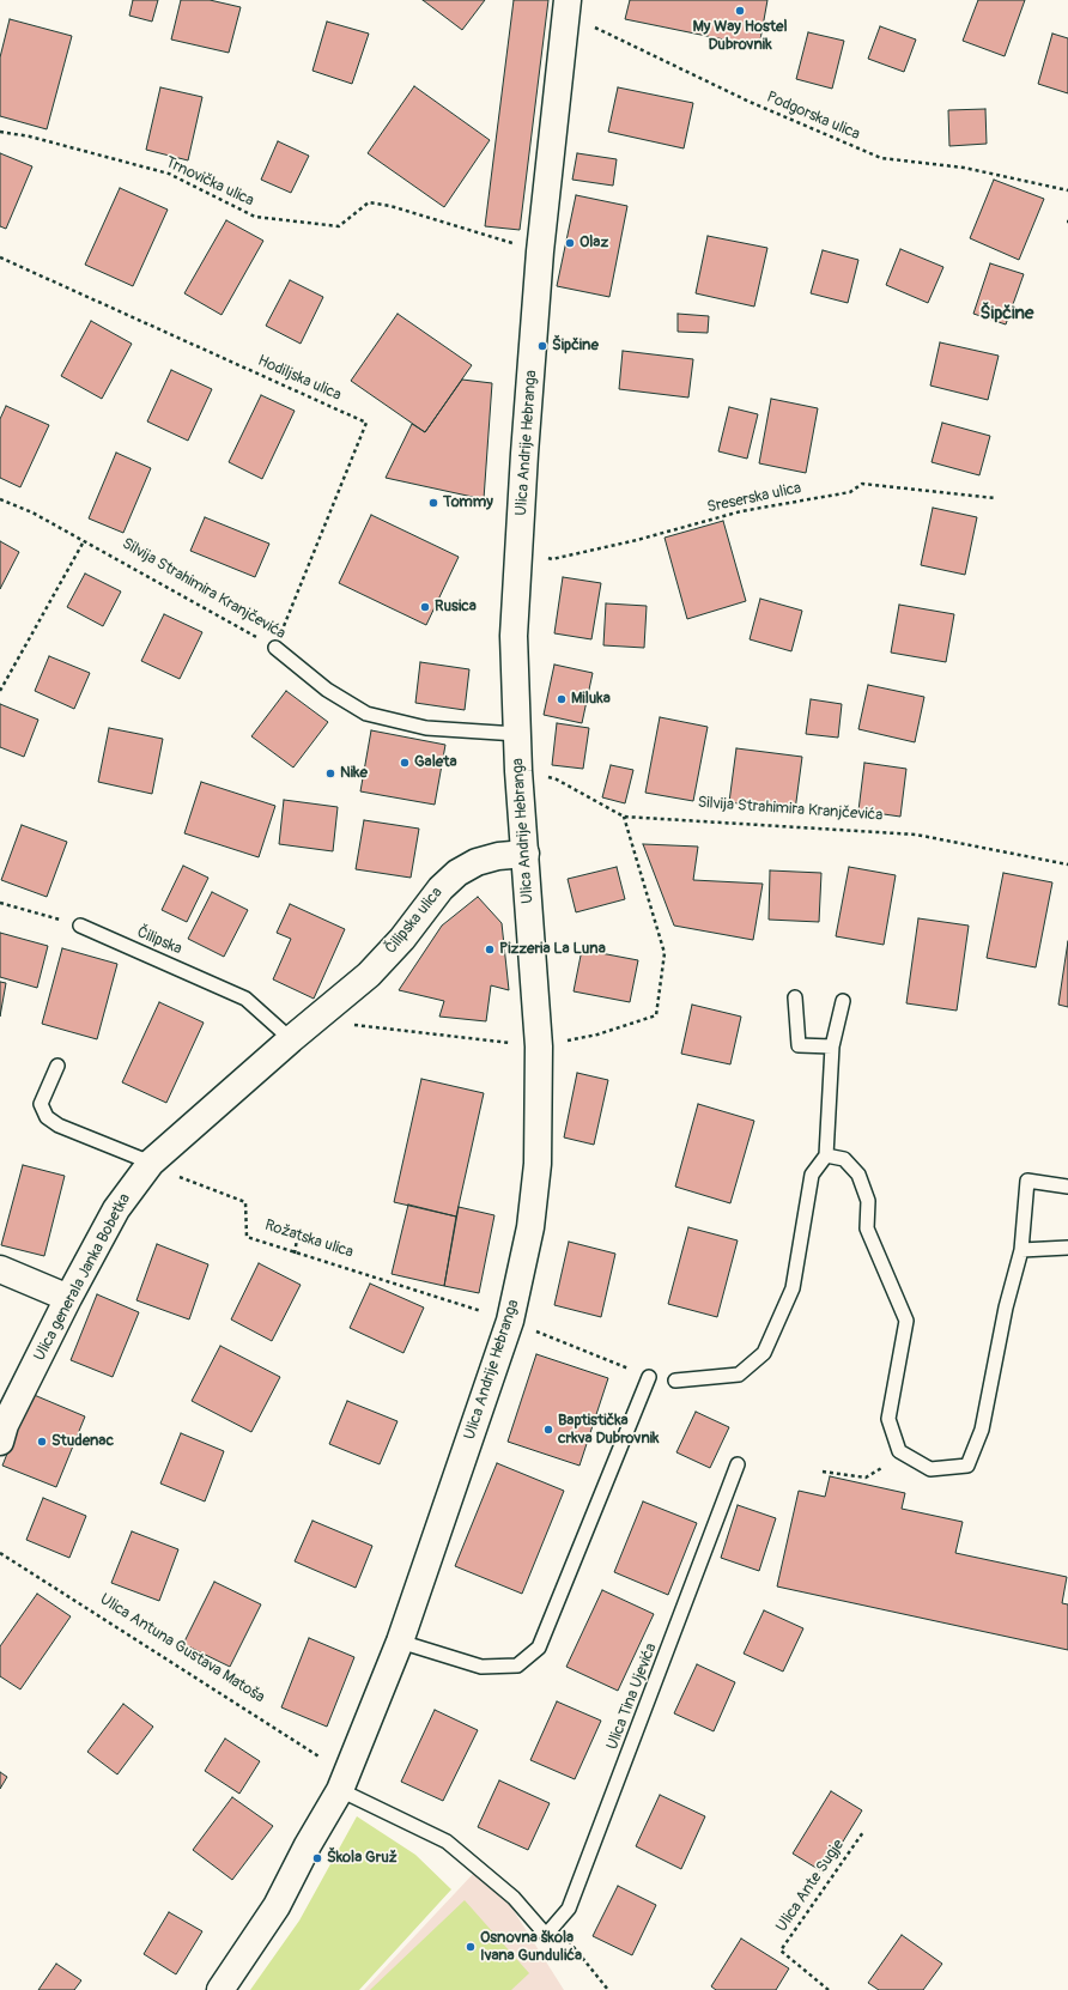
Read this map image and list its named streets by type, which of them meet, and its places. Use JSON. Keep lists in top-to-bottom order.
{
  "streets": {
    "street": ["Ulica Andrije Hebranga", "Čilipska ulica", "Ulica generala Janka Bobetka"],
    "lane": ["Silvija Strahimira Kranjčevića", "Čilipska", "Ulica Tina Ujevića"],
    "path": [
      "Podgorska ulica",
      "Trnovička ulica",
      "Hodiljska ulica",
      "Sreserska ulica",
      "Rožatska ulica",
      "Ulica Antuna Gustava Matoša",
      "Ulica Ante Sugje"
    ]
  },
  "crossings": [
    ["Podgorska ulica", "Ulica Andrije Hebranga"],
    ["Trnovička ulica", "Ulica Andrije Hebranga"],
    ["Hodiljska ulica", "Silvija Strahimira Kranjčevića"],
    ["Ulica Andrije Hebranga", "Sreserska ulica"],
    ["Ulica Andrije Hebranga", "Silvija Strahimira Kranjčevića"],
    ["Ulica Andrije Hebranga", "Čilipska ulica"],
    ["Ulica Andrije Hebranga", "Rožatska ulica"],
    ["Ulica Andrije Hebranga", "Ulica Antuna Gustava Matoša"],
    ["Čilipska ulica", "Ulica generala Janka Bobetka"],
    ["Čilipska", "Ulica generala Janka Bobetka"],
    ["Rožatska ulica", "Ulica generala Janka Bobetka"]
  ],
  "districts": ["Šipčine"],
  "places": [
    "My Way Hostel Dubrovnik",
    "Olaz",
    "Šipčine",
    "Tommy",
    "Rusica",
    "Miluka",
    "Galeta",
    "Nike",
    "Pizzeria La Luna",
    "Baptistička crkva Dubrovnik",
    "Studenac",
    "Škola Gruž",
    "Osnovna škola Ivana Gundulića"
  ]
}
